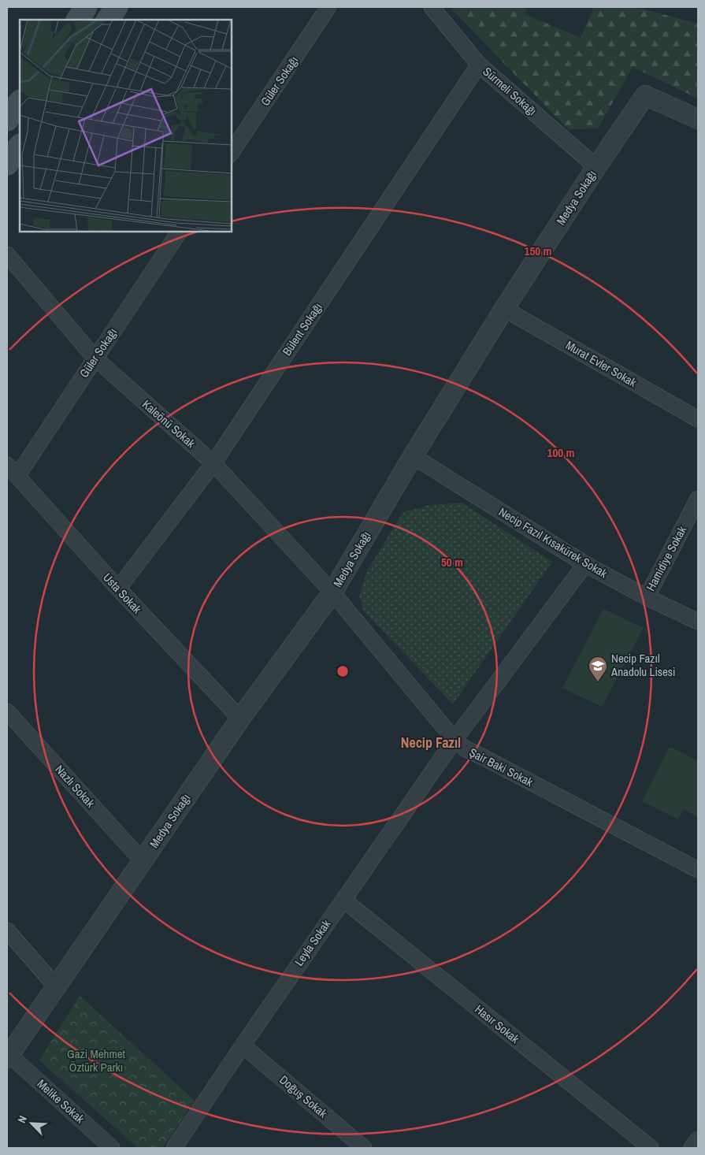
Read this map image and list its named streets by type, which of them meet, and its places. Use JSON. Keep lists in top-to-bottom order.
{
  "streets": {
    "street": [
      "Güler Sokağı",
      "Sürmeli Sokağı",
      "Medya Sokağı",
      "Bülent Sokağı",
      "Murat Evler Sokak",
      "Kaleönü Sokak",
      "Necip Fazıl Kısakürek Sokak",
      "Hamidiye Sokak",
      "Usta Sokak",
      "Şair Baki Sokak",
      "Nazlı Sokak",
      "Leyla Sokak",
      "Hasır Sokak",
      "Doğuş Sokak",
      "Melike Sokak"
    ]
  },
  "crossings": [
    ["Güler Sokağı", "Kaleönü Sokak"],
    ["Güler Sokağı", "Usta Sokak"],
    ["Sürmeli Sokağı", "Medya Sokağı"],
    ["Sürmeli Sokağı", "Bülent Sokağı"],
    ["Medya Sokağı", "Murat Evler Sokak"],
    ["Medya Sokağı", "Kaleönü Sokak"],
    ["Medya Sokağı", "Necip Fazıl Kısakürek Sokak"],
    ["Medya Sokağı", "Usta Sokak"],
    ["Medya Sokağı", "Şair Baki Sokak"],
    ["Medya Sokağı", "Nazlı Sokak"],
    ["Medya Sokağı", "Melike Sokak"],
    ["Bülent Sokağı", "Kaleönü Sokak"],
    ["Bülent Sokağı", "Usta Sokak"],
    ["Kaleönü Sokak", "Şair Baki Sokak"],
    ["Necip Fazıl Kısakürek Sokak", "Hamidiye Sokak"],
    ["Necip Fazıl Kısakürek Sokak", "Leyla Sokak"],
    ["Şair Baki Sokak", "Leyla Sokak"],
    ["Leyla Sokak", "Hasır Sokak"],
    ["Leyla Sokak", "Doğuş Sokak"]
  ],
  "districts": ["Necip Fazıl"],
  "parks": ["Gazi Mehmet Öztürk Parkı"],
  "places": {
    "school or university": ["Necip Fazıl Anadolu Lisesi"]
  },
  "north": "top left",
  "rings": ["150 m", "100 m", "50 m"]
}
